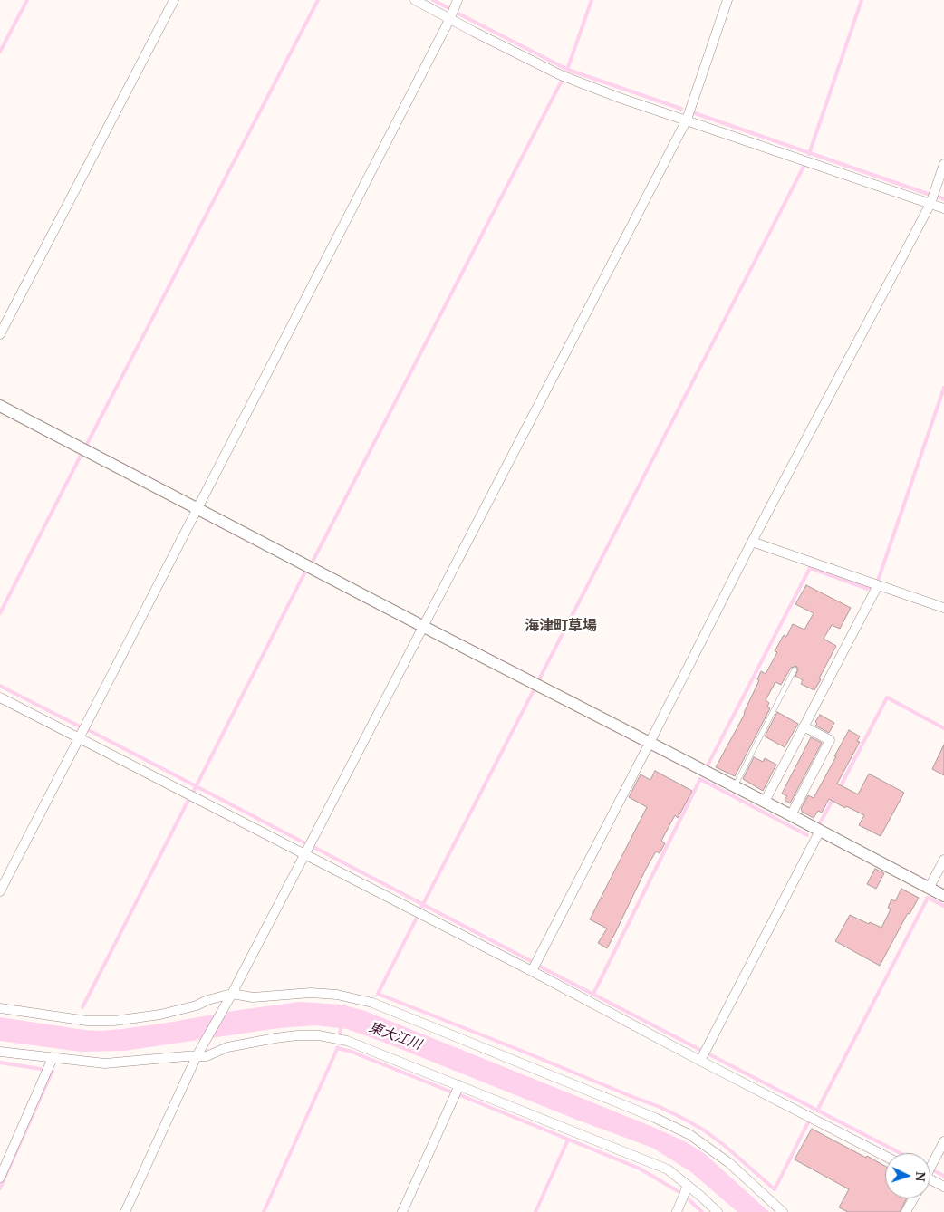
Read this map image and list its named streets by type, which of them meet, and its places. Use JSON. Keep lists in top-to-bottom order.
{
  "districts": ["海津町草場"],
  "water": ["東大江川"],
  "north": "right"
}
